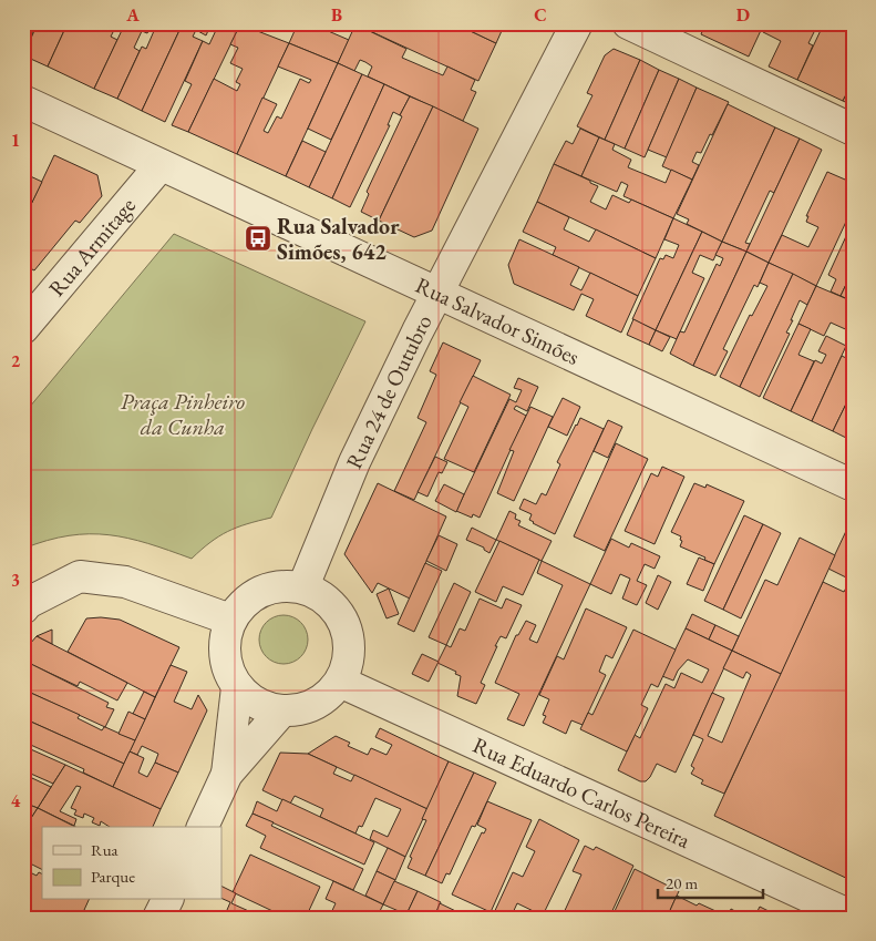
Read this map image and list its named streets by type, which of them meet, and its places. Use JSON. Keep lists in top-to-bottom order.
{
  "streets": {
    "street": [
      "Rua Armitage",
      "Rua Salvador Simões",
      "Rua 24 de Outubro",
      "Rua Eduardo Carlos Pereira"
    ]
  },
  "crossings": [
    ["Rua Armitage", "Rua Salvador Simões"],
    ["Rua Salvador Simões", "Rua 24 de Outubro"],
    ["Rua 24 de Outubro", "Rua Eduardo Carlos Pereira"]
  ],
  "parks": ["Praça Pinheiro da Cunha"],
  "places": {
    "bus stop": ["Rua Salvador Simões, 642"]
  },
  "legend": ["Rua", "Parque"],
  "scale_bar": "20 m",
  "grid": {
    "columns": [
      "A",
      "B",
      "C",
      "D"
    ],
    "rows": [
      "1",
      "2",
      "3",
      "4"
    ]
  }
}
